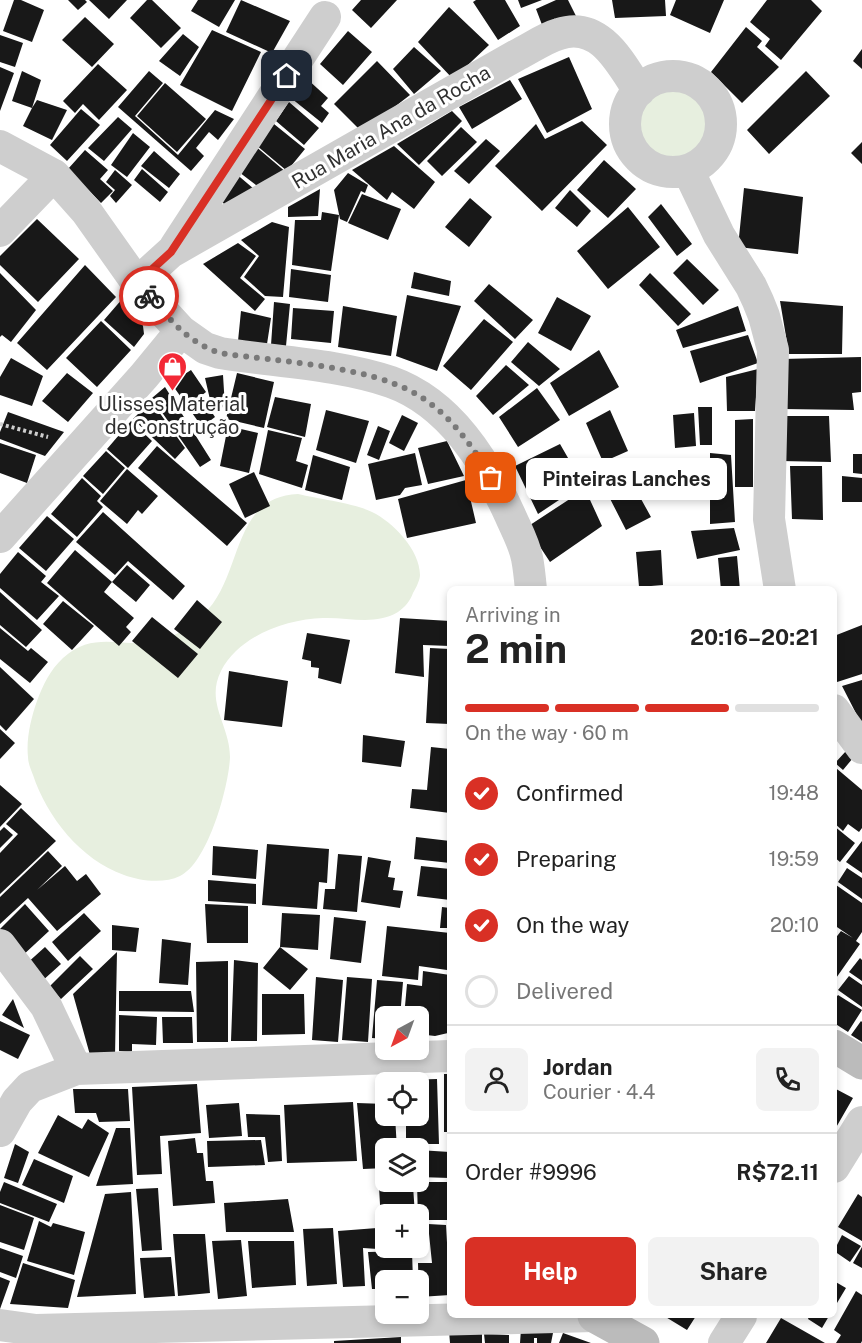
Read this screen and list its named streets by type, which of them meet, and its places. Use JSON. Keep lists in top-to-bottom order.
{
  "streets": {
    "street": ["Rua Maria Ana da Rocha"]
  },
  "places": {
    "shop": ["Ulisses Material de Construção"],
    "other": ["Pinteiras Lanches"]
  },
  "north": "bottom left",
  "page": {
    "bubble": "Pinteiras Lanches",
    "heading": ["2 min", "Arriving in", "20:16–20:21"],
    "panel": [
      "Jordan",
      "Courier · 4.4",
      "Order #9996",
      "R$72.11"
    ],
    "bar": "On the way · 60 m",
    "list": [
      ["Confirmed", "19:48"],
      ["Preparing", "19:59"],
      ["On the way", "20:10"],
      "Delivered"
    ],
    "map_buttons": ["+", "−"],
    "buttons": ["Help", "Share"]
  }
}
